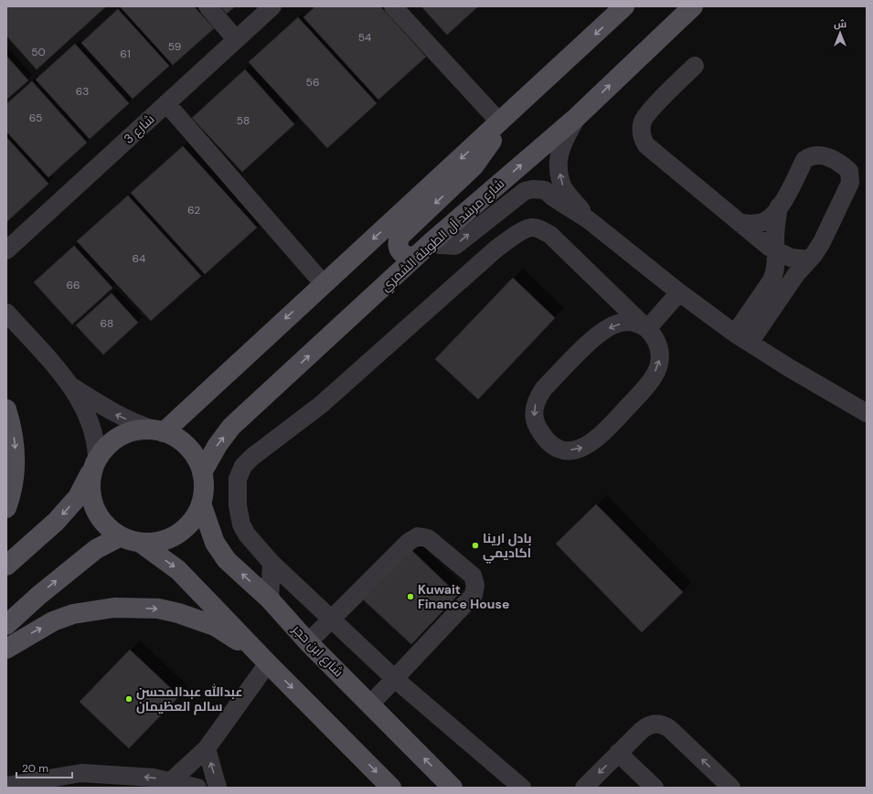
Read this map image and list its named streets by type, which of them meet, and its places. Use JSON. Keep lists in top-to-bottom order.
{
  "streets": {
    "main road": ["شارع مرشد آل الطويلة الشمري", "شارع ابن حجر"],
    "street": ["شارع 3"]
  },
  "crossings": [
    ["شارع مرشد آل الطويلة الشمري", "شارع ابن حجر"]
  ],
  "places": ["بادل ارينا اكاديمي", "Kuwait Finance House", "عبدالله عبدالمحسن سالم العظيمان"],
  "house_numbers": [
    "54",
    "59",
    "50",
    "61",
    "56",
    "63",
    "65",
    "58",
    "62",
    "64",
    "66",
    "68"
  ],
  "scale_bar": "20 m",
  "north": "top"
}
